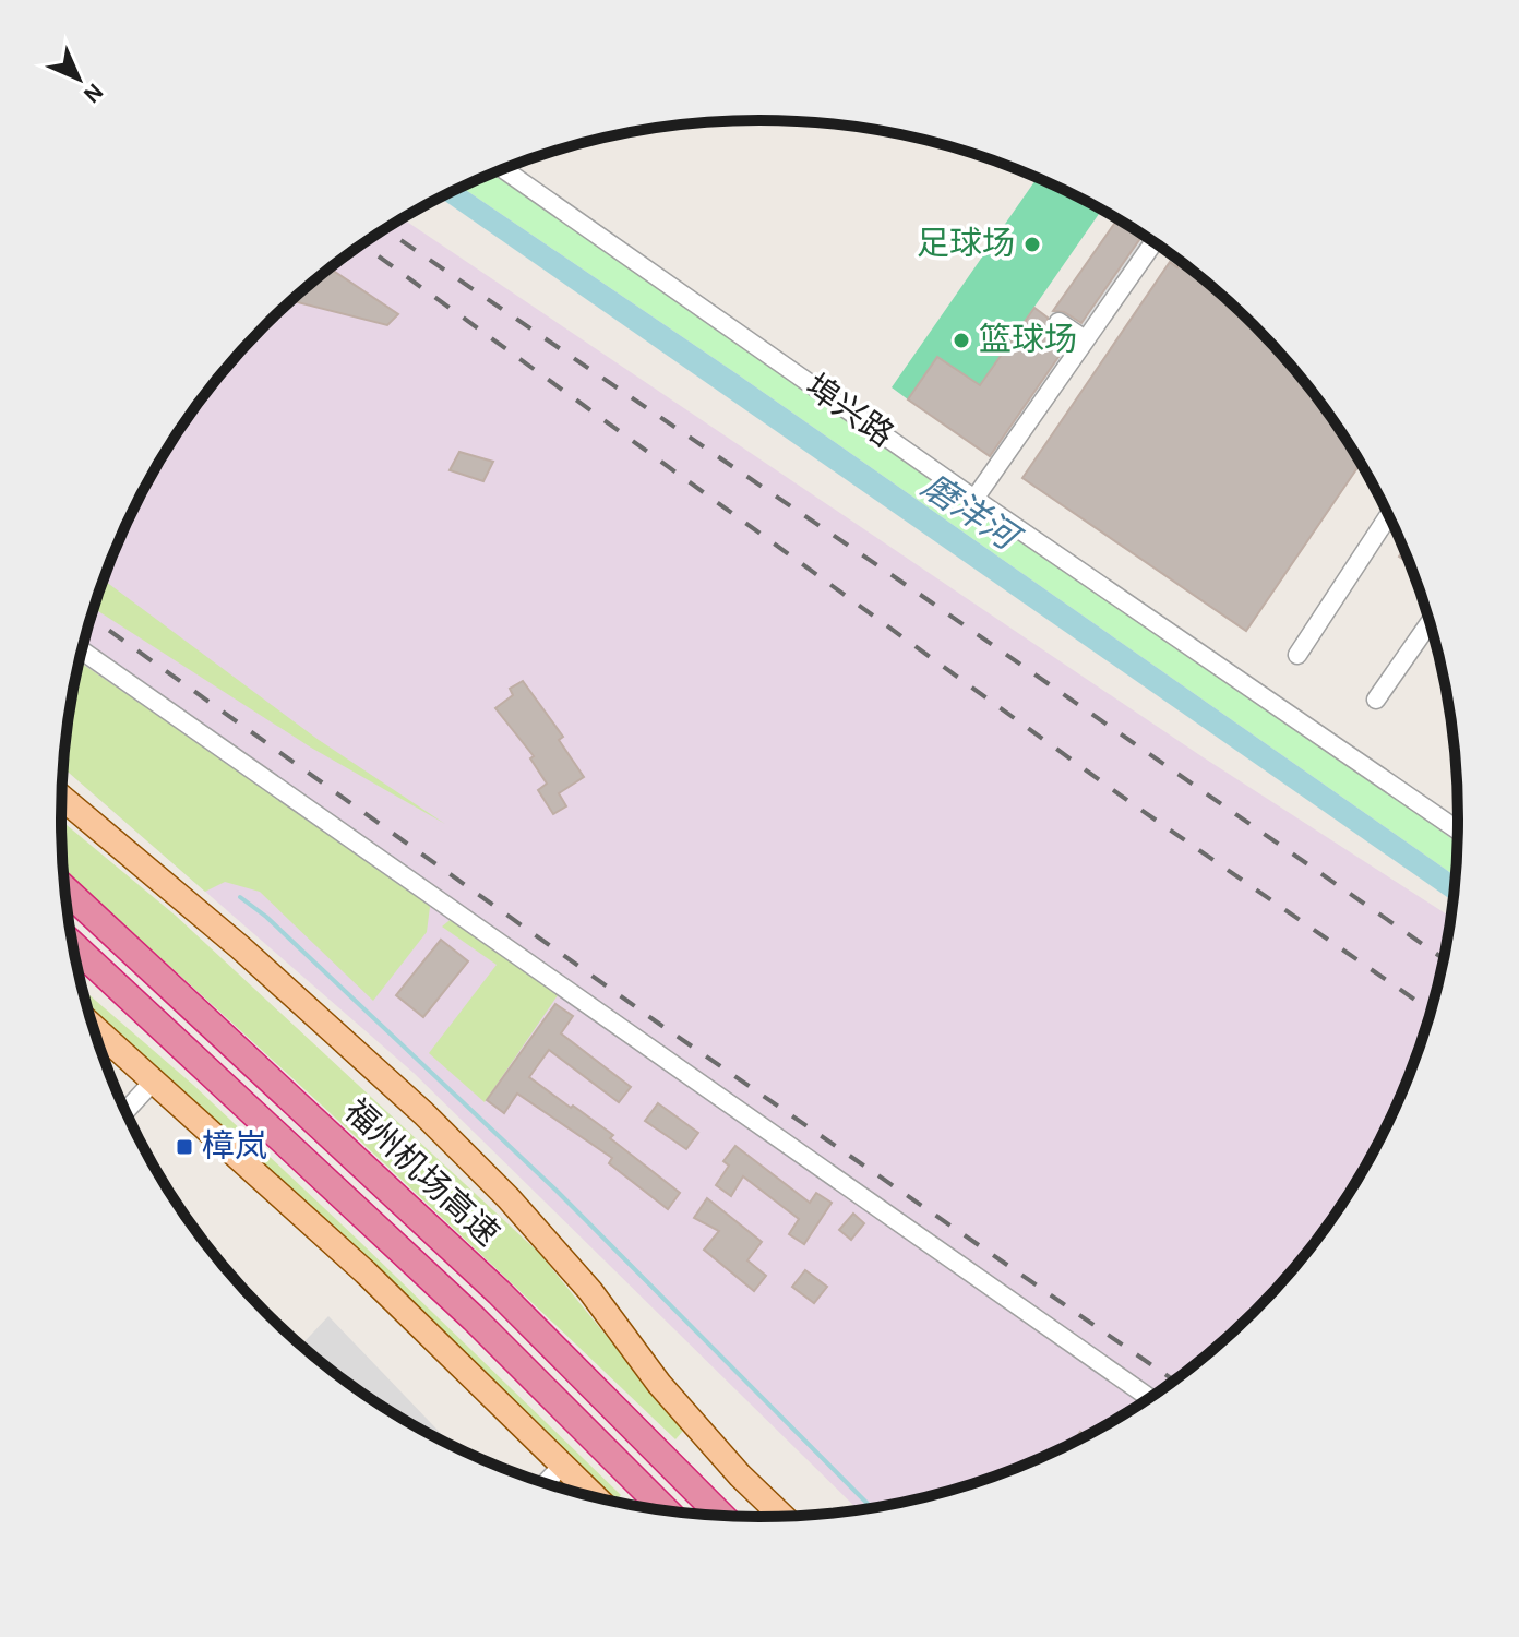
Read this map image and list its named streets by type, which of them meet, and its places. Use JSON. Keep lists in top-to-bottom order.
{
  "streets": {
    "highway": ["福州机场高速"],
    "street": ["埠兴路"]
  },
  "water": ["磨洋河"],
  "places": {
    "other": ["足球场", "篮球场"],
    "transit": ["樟岚"]
  },
  "north": "bottom right"
}
